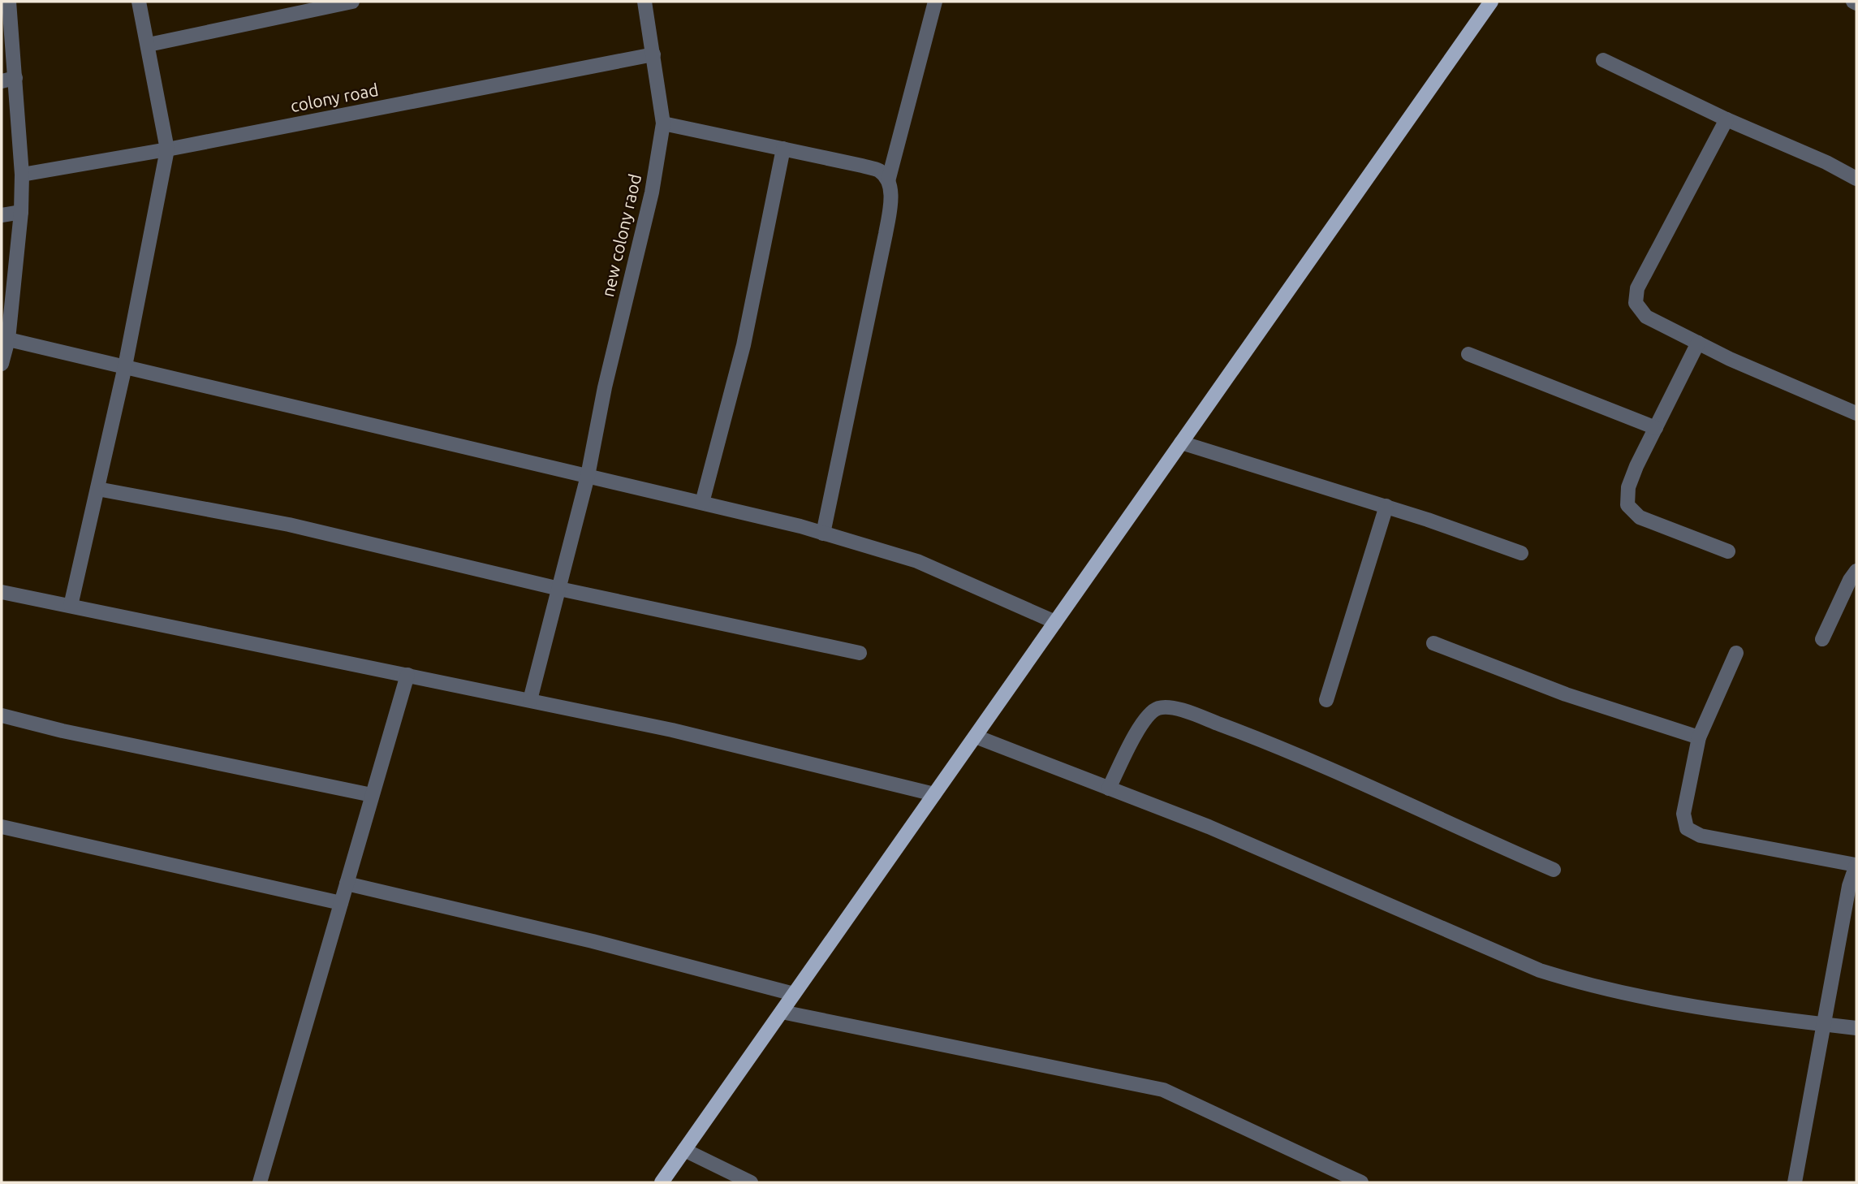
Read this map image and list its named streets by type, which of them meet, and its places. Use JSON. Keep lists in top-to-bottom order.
{
  "streets": {
    "street": ["colony road", "new colony raod"]
  },
  "crossings": [
    ["colony road", "new colony raod"]
  ]
}
